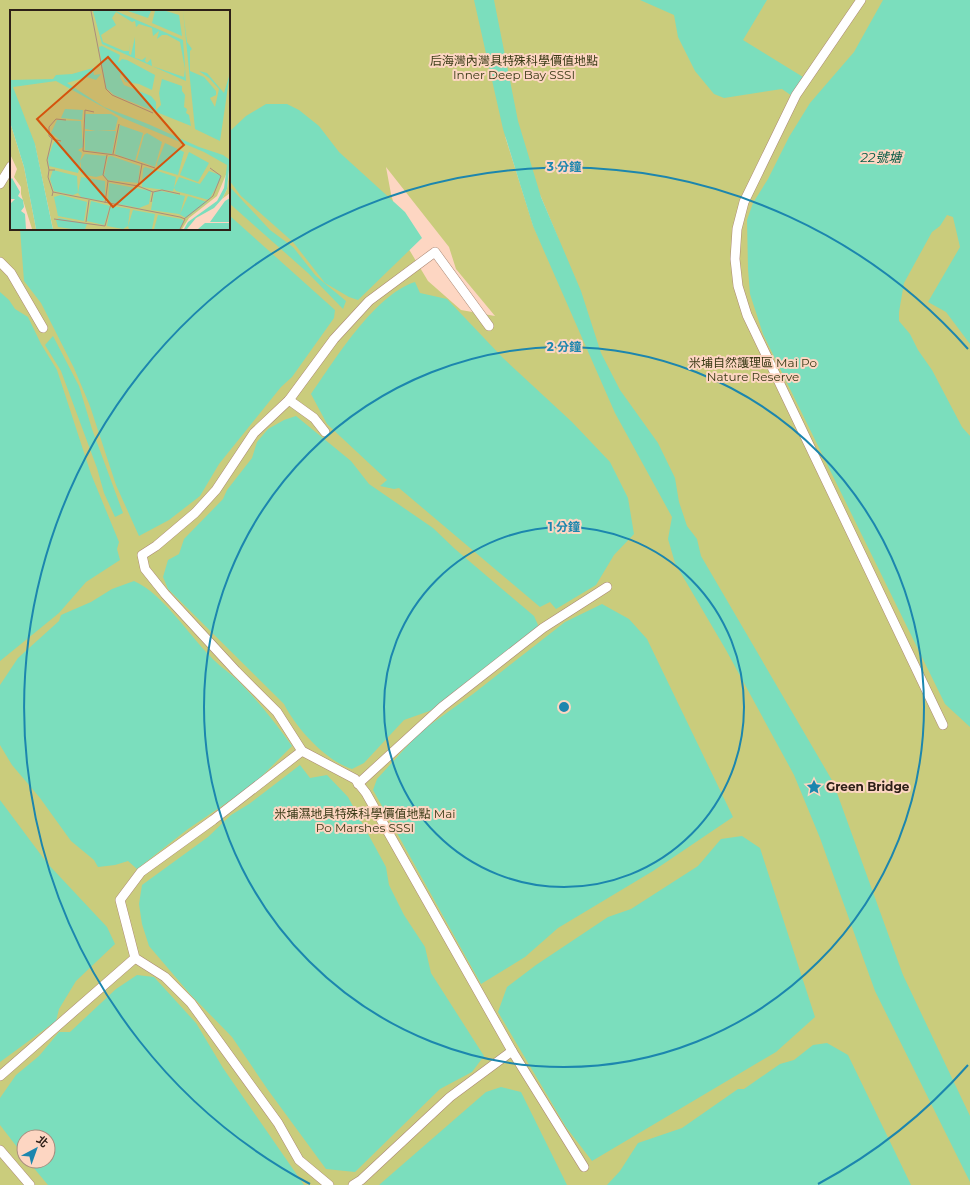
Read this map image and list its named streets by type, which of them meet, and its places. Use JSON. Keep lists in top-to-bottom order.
{
  "water": ["22號塘"],
  "parks": ["后海灣內灣具特殊科學價值地點 Inner Deep Bay SSSI", "米埔自然護理區 Mai Po Nature Reserve", "米埔濕地具特殊科學價值地點 Mai Po Marshes SSSI"],
  "places": {
    "place": ["Green Bridge"]
  },
  "north": "top right",
  "rings": ["3 分鐘", "2 分鐘", "1 分鐘"]
}
